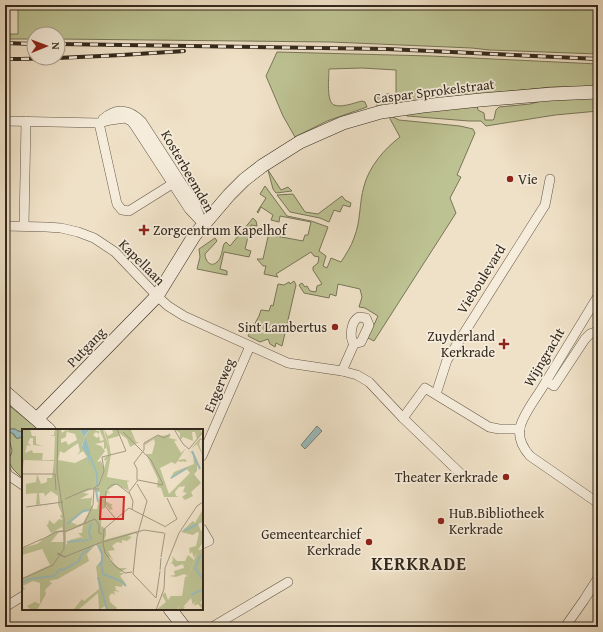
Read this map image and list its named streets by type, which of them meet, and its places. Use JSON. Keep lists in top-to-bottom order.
{
  "streets": {
    "main road": ["Caspar Sprokelstraat", "Putgang"],
    "street": [
      "Kosterbeemden",
      "Kapellaan",
      "Vieboulevard",
      "Wijngracht",
      "Engerweg"
    ]
  },
  "crossings": [
    ["Caspar Sprokelstraat", "Kosterbeemden"],
    ["Caspar Sprokelstraat", "Kapellaan"],
    ["Caspar Sprokelstraat", "Putgang"],
    ["Kapellaan", "Putgang"],
    ["Kapellaan", "Engerweg"]
  ],
  "districts": ["KERKRADE"],
  "places": {
    "other": [
      "Vie",
      "Sint Lambertus",
      "Theater Kerkrade",
      "HuB.Bibliotheek Kerkrade",
      "Gemeentearchief Kerkrade"
    ],
    "health": ["Zorgcentrum Kapelhof", "Zuyderland Kerkrade"]
  },
  "north": "right"
}
